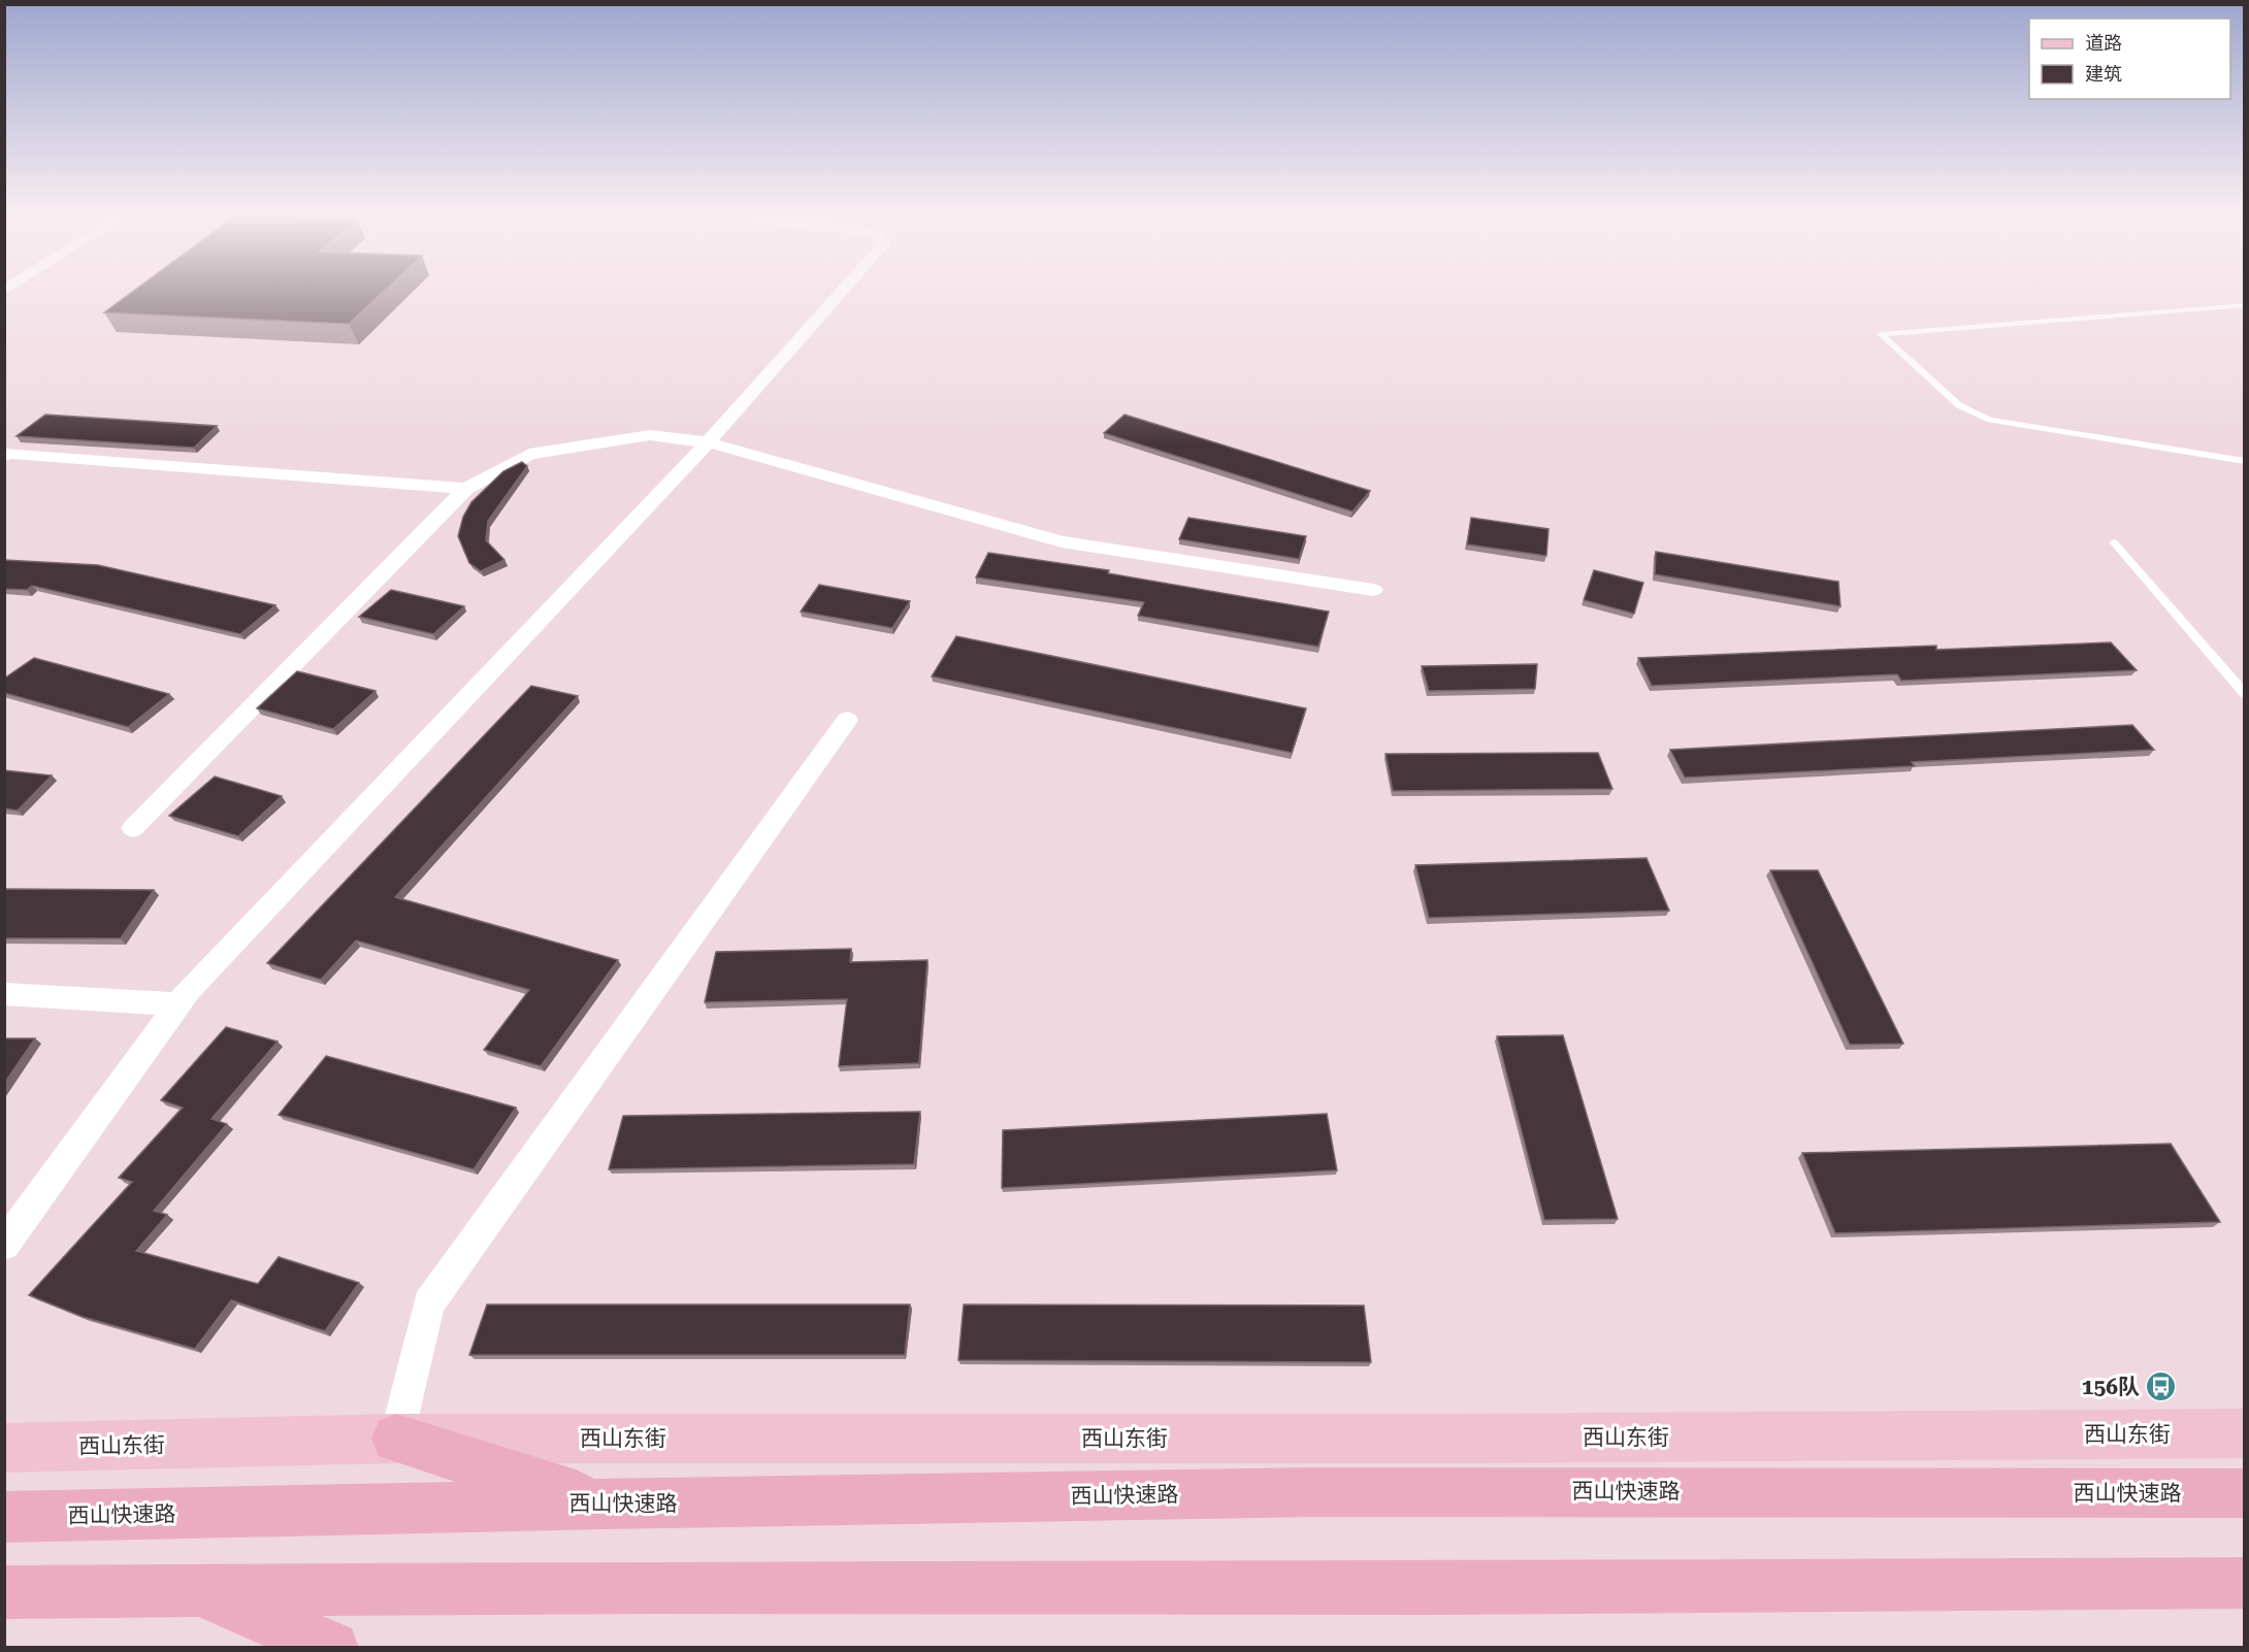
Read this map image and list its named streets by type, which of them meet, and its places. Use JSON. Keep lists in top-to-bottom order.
{
  "streets": {
    "highway": ["西山快速路"],
    "main road": ["西山东街"]
  },
  "places": {
    "bus stop": ["156队"]
  },
  "legend": ["道路", "建筑"]
}
